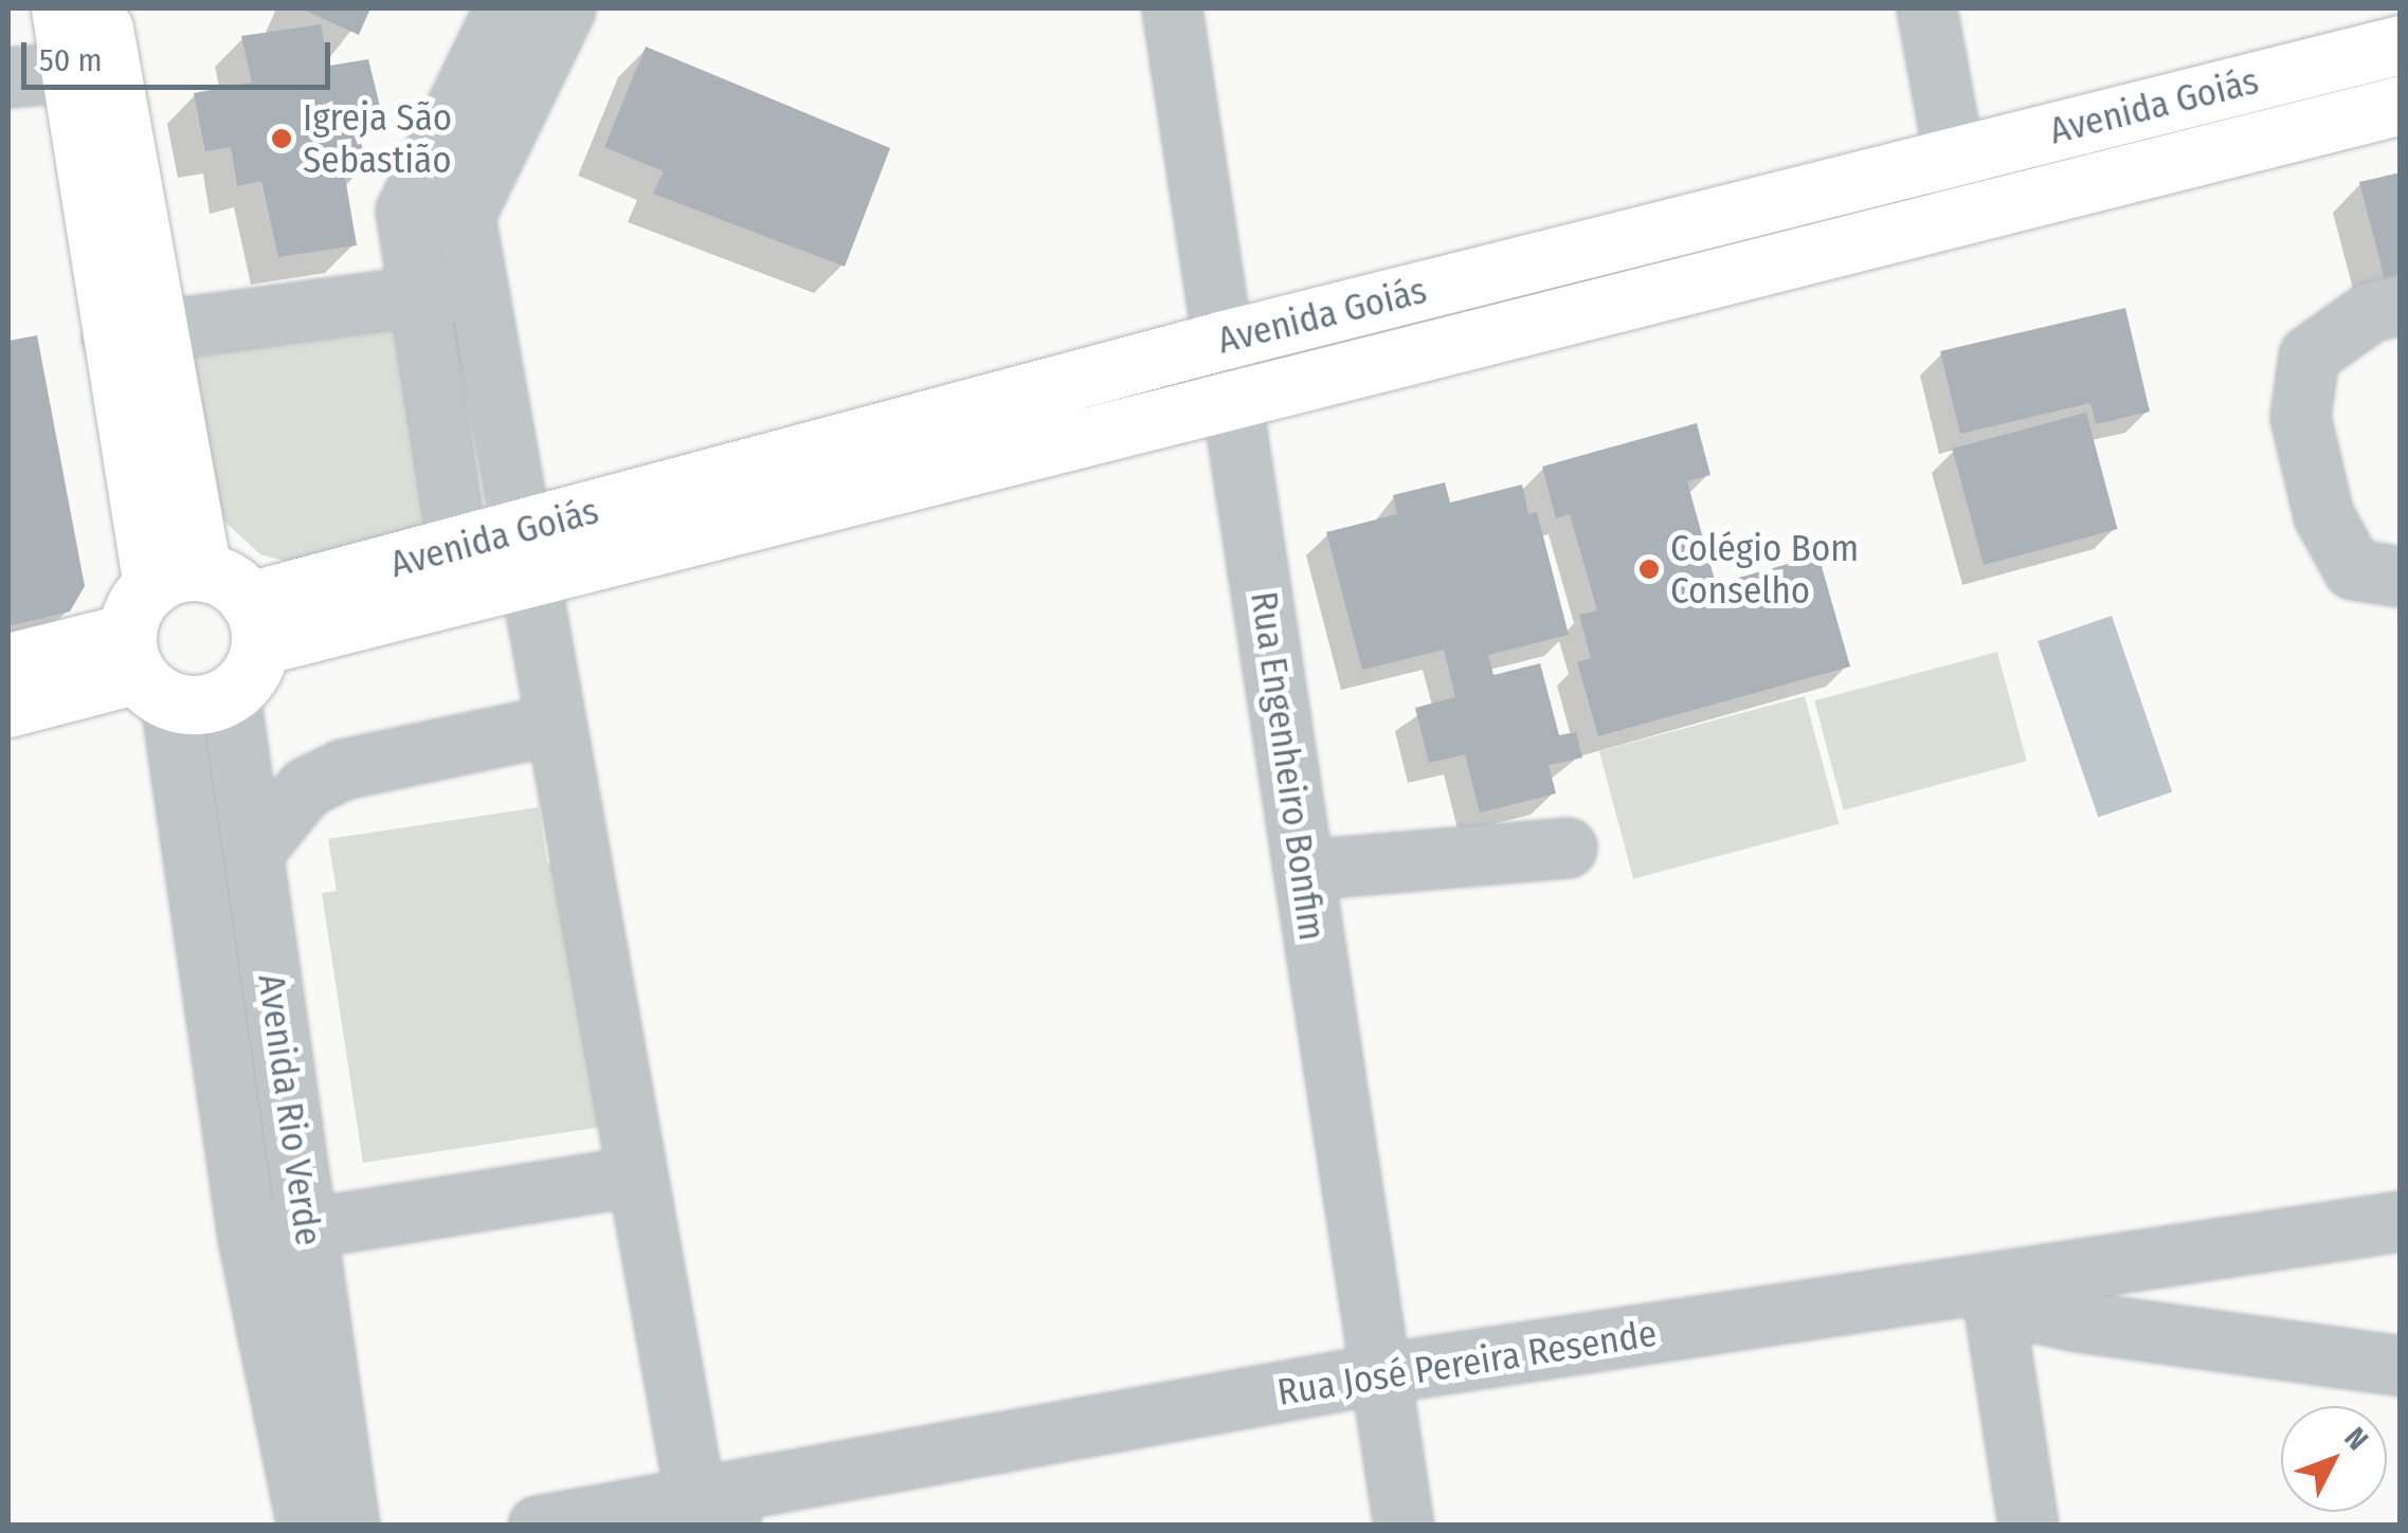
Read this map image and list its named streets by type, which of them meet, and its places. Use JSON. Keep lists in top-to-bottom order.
{
  "streets": {
    "main road": ["Avenida Goiás"],
    "street": ["Rua Engenheiro Bonfim", "Avenida Rio Verde", "Rua José Pereira Resende"]
  },
  "crossings": [
    ["Avenida Goiás", "Rua Engenheiro Bonfim"],
    ["Avenida Goiás", "Avenida Rio Verde"],
    ["Rua Engenheiro Bonfim", "Rua José Pereira Resende"]
  ],
  "places": ["Igreja São Sebastião", "Colégio Bom Conselho"],
  "scale_bar": "50 m",
  "north": "top right"
}
